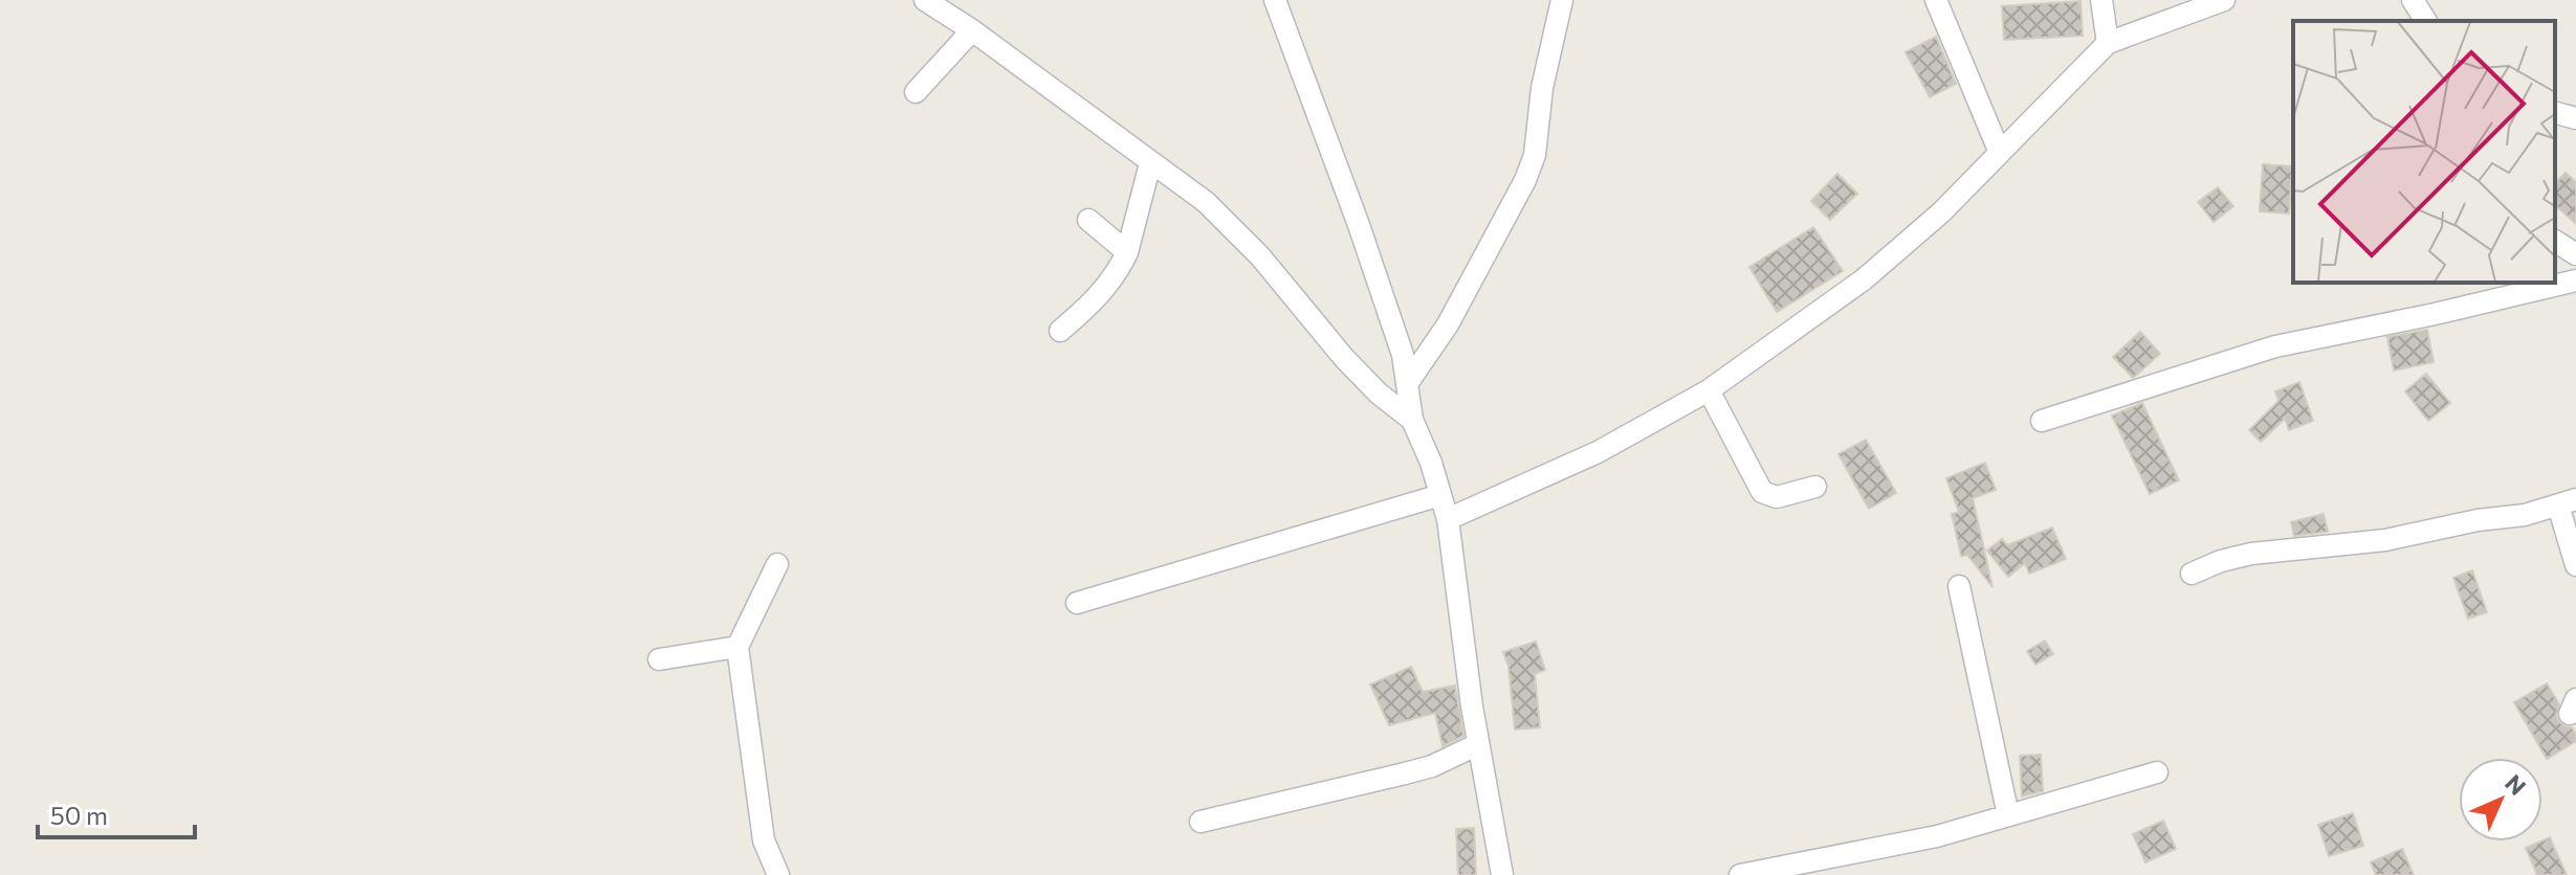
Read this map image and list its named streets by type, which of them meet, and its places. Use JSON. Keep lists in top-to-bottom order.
{
  "scale_bar": "50 m",
  "north": "top right"
}
